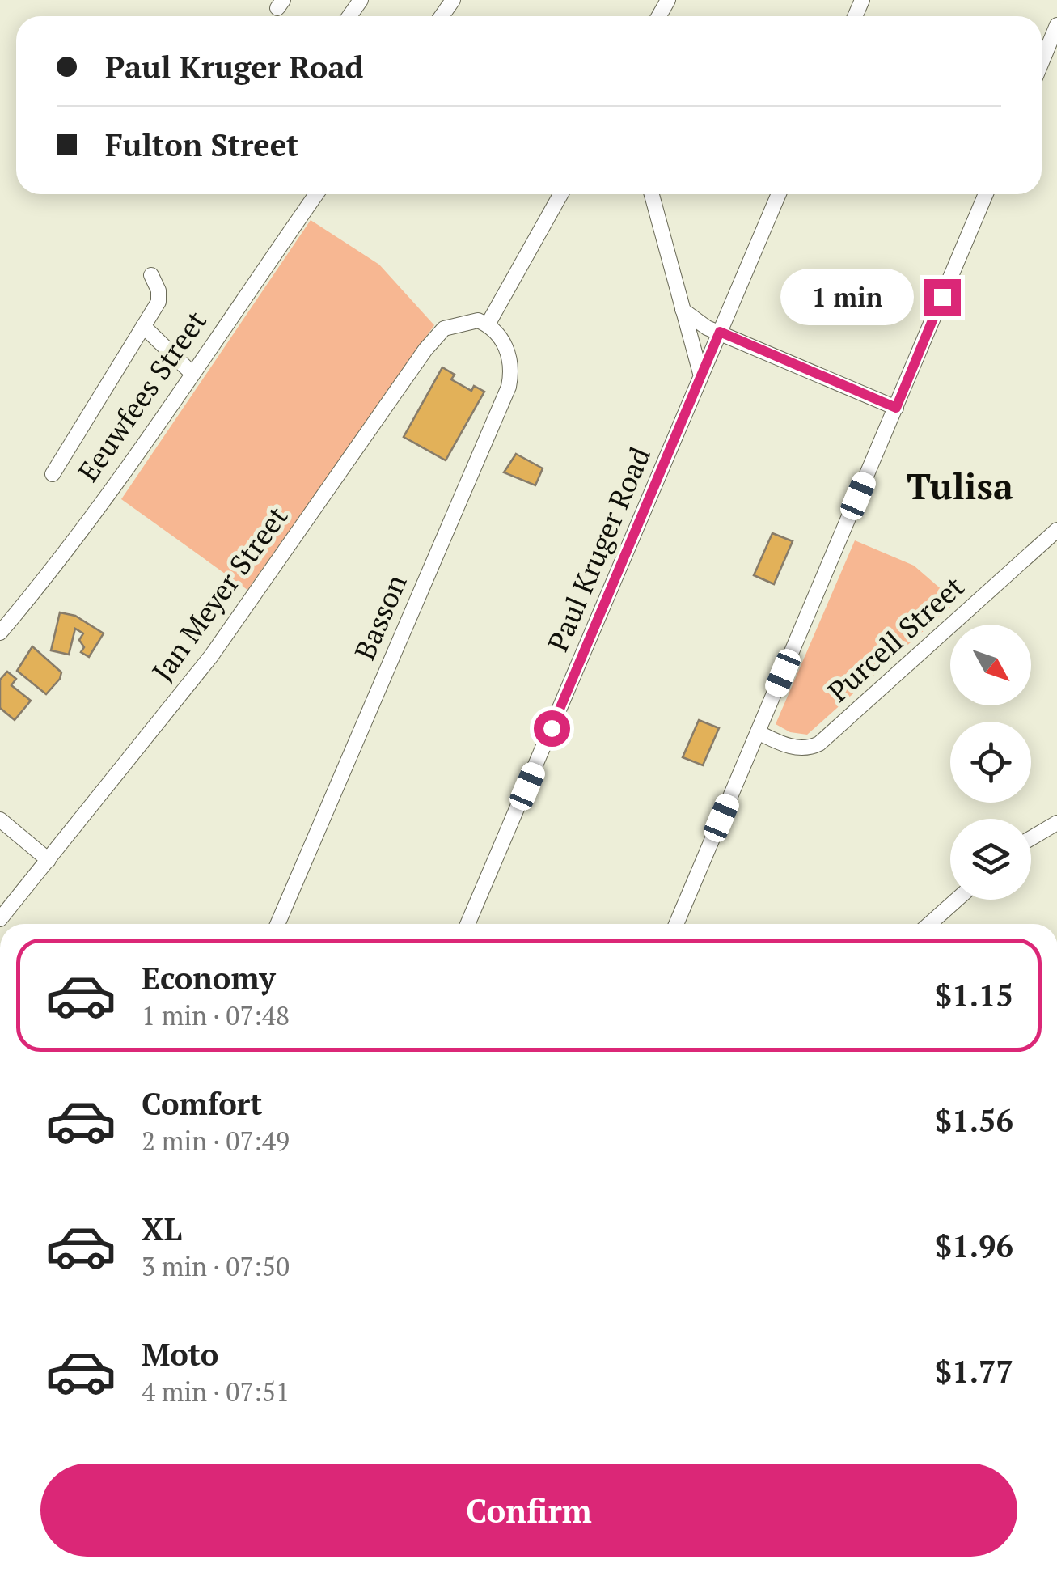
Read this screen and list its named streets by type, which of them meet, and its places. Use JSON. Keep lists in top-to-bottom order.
{
  "streets": {
    "street": [
      "Eeuwfees Street",
      "Paul Kruger Road",
      "Jan Meyer Street",
      "Basson",
      "Purcell Street"
    ]
  },
  "crossings": [
    ["Jan Meyer Street", "Basson"]
  ],
  "districts": ["Tulisa"],
  "north": "bottom right",
  "page": {
    "banner": ["Paul Kruger Road", "Fulton Street"],
    "bubble": "1 min",
    "list": [
      {
        "name": "Economy",
        "note": "1 min · 07:48",
        "value": "$1.15"
      },
      {
        "name": "Comfort",
        "note": "2 min · 07:49",
        "value": "$1.56"
      },
      {
        "name": "XL",
        "note": "3 min · 07:50",
        "value": "$1.96"
      },
      {
        "name": "Moto",
        "note": "4 min · 07:51",
        "value": "$1.77"
      }
    ],
    "buttons": "Confirm"
  }
}
